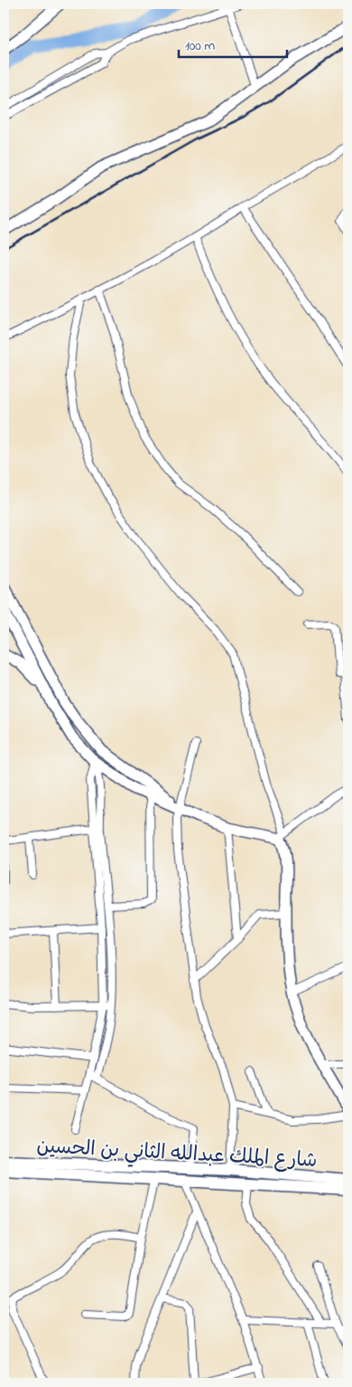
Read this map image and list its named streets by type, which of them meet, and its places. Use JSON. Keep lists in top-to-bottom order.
{
  "streets": {
    "main road": ["شارع الملك عبدالله الثاني بن الحسين"]
  },
  "scale_bar": "100 m"
}
